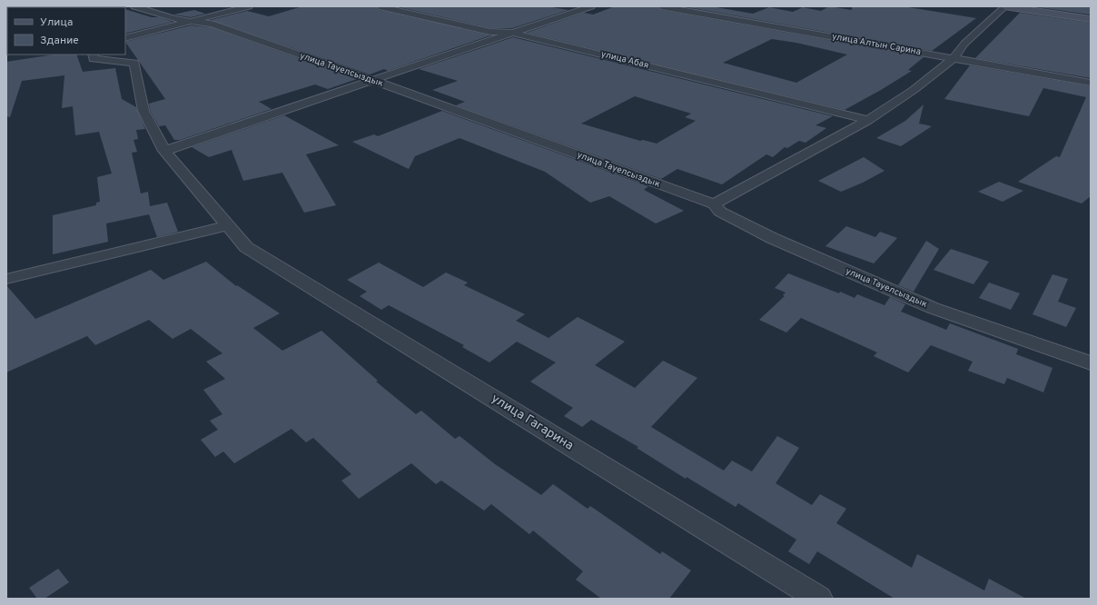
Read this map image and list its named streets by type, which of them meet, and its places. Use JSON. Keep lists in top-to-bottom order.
{
  "streets": {
    "street": [
      "улица Алтын Сарина",
      "улица Абая",
      "улица Тауелсыздык",
      "улица Гагарина"
    ]
  },
  "legend": ["Улица", "Здание"]
}
